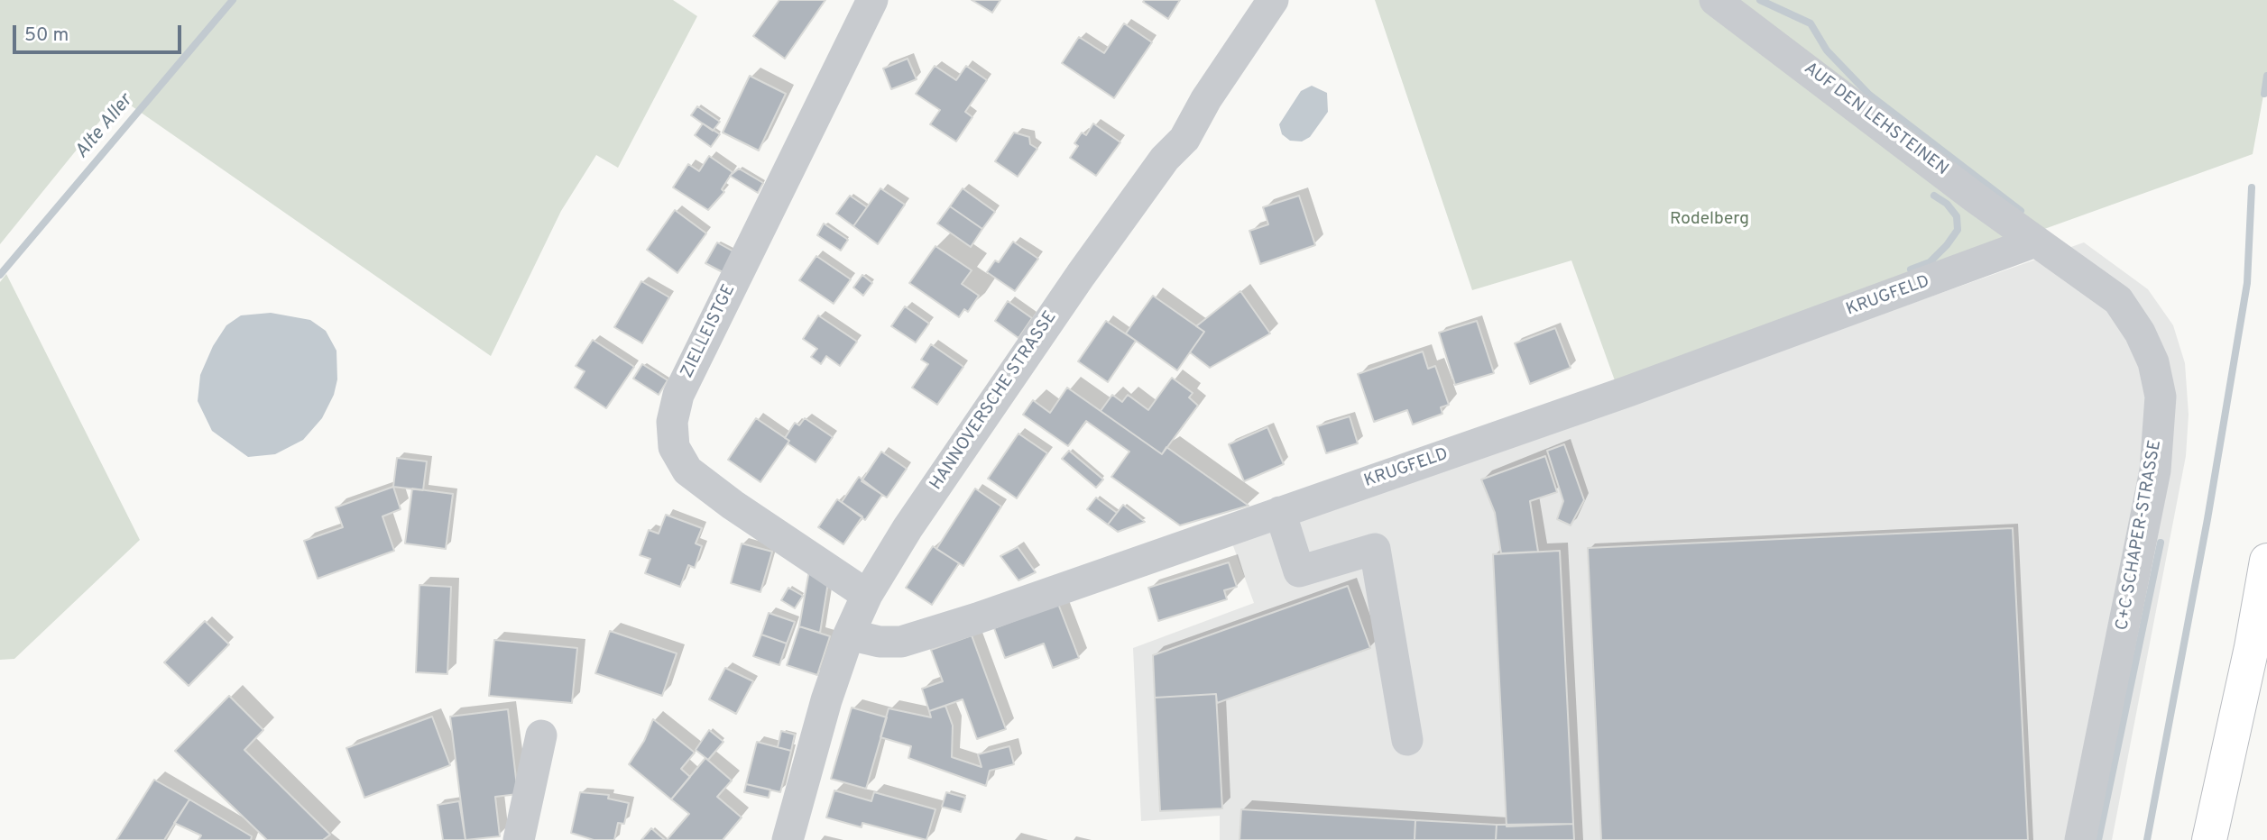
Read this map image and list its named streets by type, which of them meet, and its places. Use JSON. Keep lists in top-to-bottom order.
{
  "streets": {
    "street": [
      "AUF DEN LEHSTEINEN",
      "KRUGFELD",
      "ZIELLEISTGE",
      "HANNOVERSCHE STRASSE",
      "C+C SCHAPER-STRASSE"
    ]
  },
  "crossings": [
    ["AUF DEN LEHSTEINEN", "KRUGFELD"],
    ["AUF DEN LEHSTEINEN", "C+C SCHAPER-STRASSE"],
    ["KRUGFELD", "HANNOVERSCHE STRASSE"],
    ["KRUGFELD", "C+C SCHAPER-STRASSE"],
    ["ZIELLEISTGE", "HANNOVERSCHE STRASSE"]
  ],
  "water": ["Alte Aller"],
  "parks": ["Rodelberg"],
  "scale_bar": "50 m"
}
